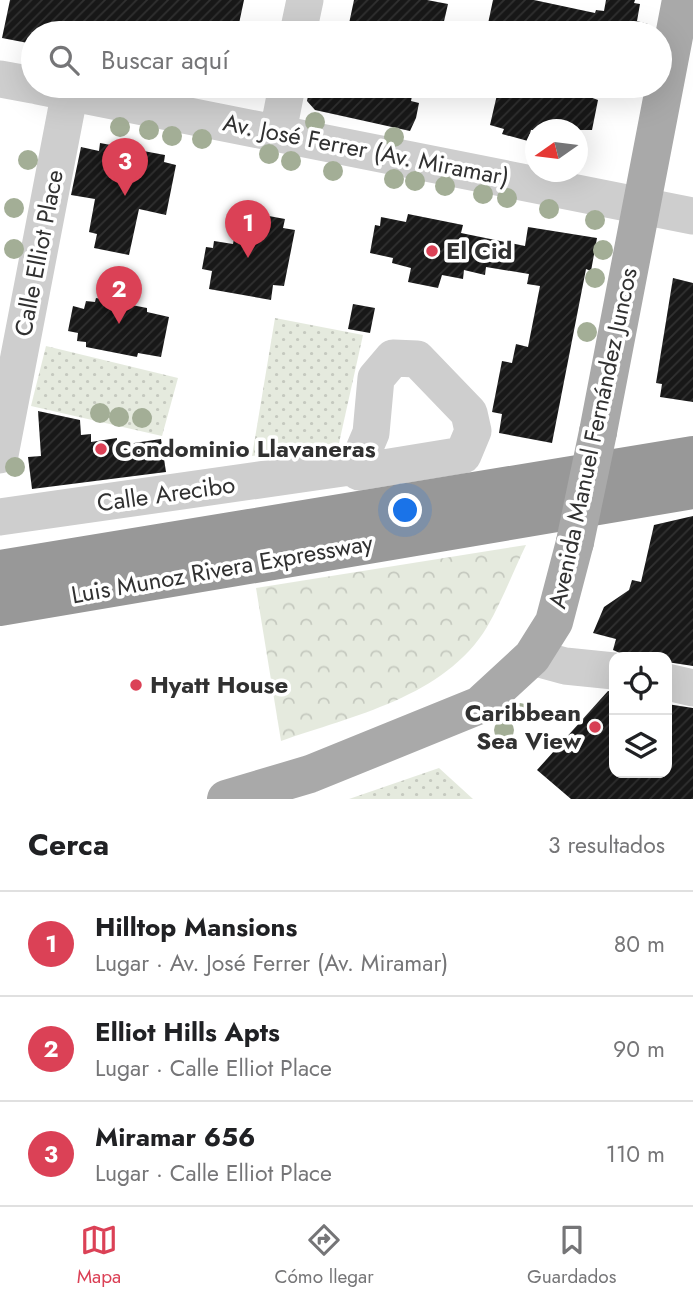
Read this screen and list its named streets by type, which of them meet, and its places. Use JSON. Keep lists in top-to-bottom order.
{
  "streets": {
    "highway": ["Luis Munoz Rivera Expressway"],
    "main road": ["Avenida Manuel Fernández Juncos"],
    "street": ["Av. José Ferrer (Av. Miramar)", "Calle Elliot Place", "Calle Arecibo"]
  },
  "crossings": [
    ["Av. José Ferrer (Av. Miramar)", "Avenida Manuel Fernández Juncos"]
  ],
  "places": [
    "El Cid",
    "Condominio Llavaneras",
    "Hyatt House",
    "Caribbean Sea View"
  ],
  "north": "left",
  "page": {
    "search": "Buscar aquí",
    "pins": ["3", "1", "2"],
    "heading": ["Cerca", "3 resultados"],
    "list": [
      {
        "mark": "1",
        "name": "Hilltop Mansions",
        "note": "Lugar · Av. José Ferrer (Av. Miramar)",
        "value": "80 m"
      },
      {
        "mark": "2",
        "name": "Elliot Hills Apts",
        "note": "Lugar · Calle Elliot Place",
        "value": "90 m"
      },
      {
        "mark": "3",
        "name": "Miramar 656",
        "note": "Lugar · Calle Elliot Place",
        "value": "110 m"
      }
    ],
    "nav": ["Mapa", "Cómo llegar", "Guardados"]
  }
}
